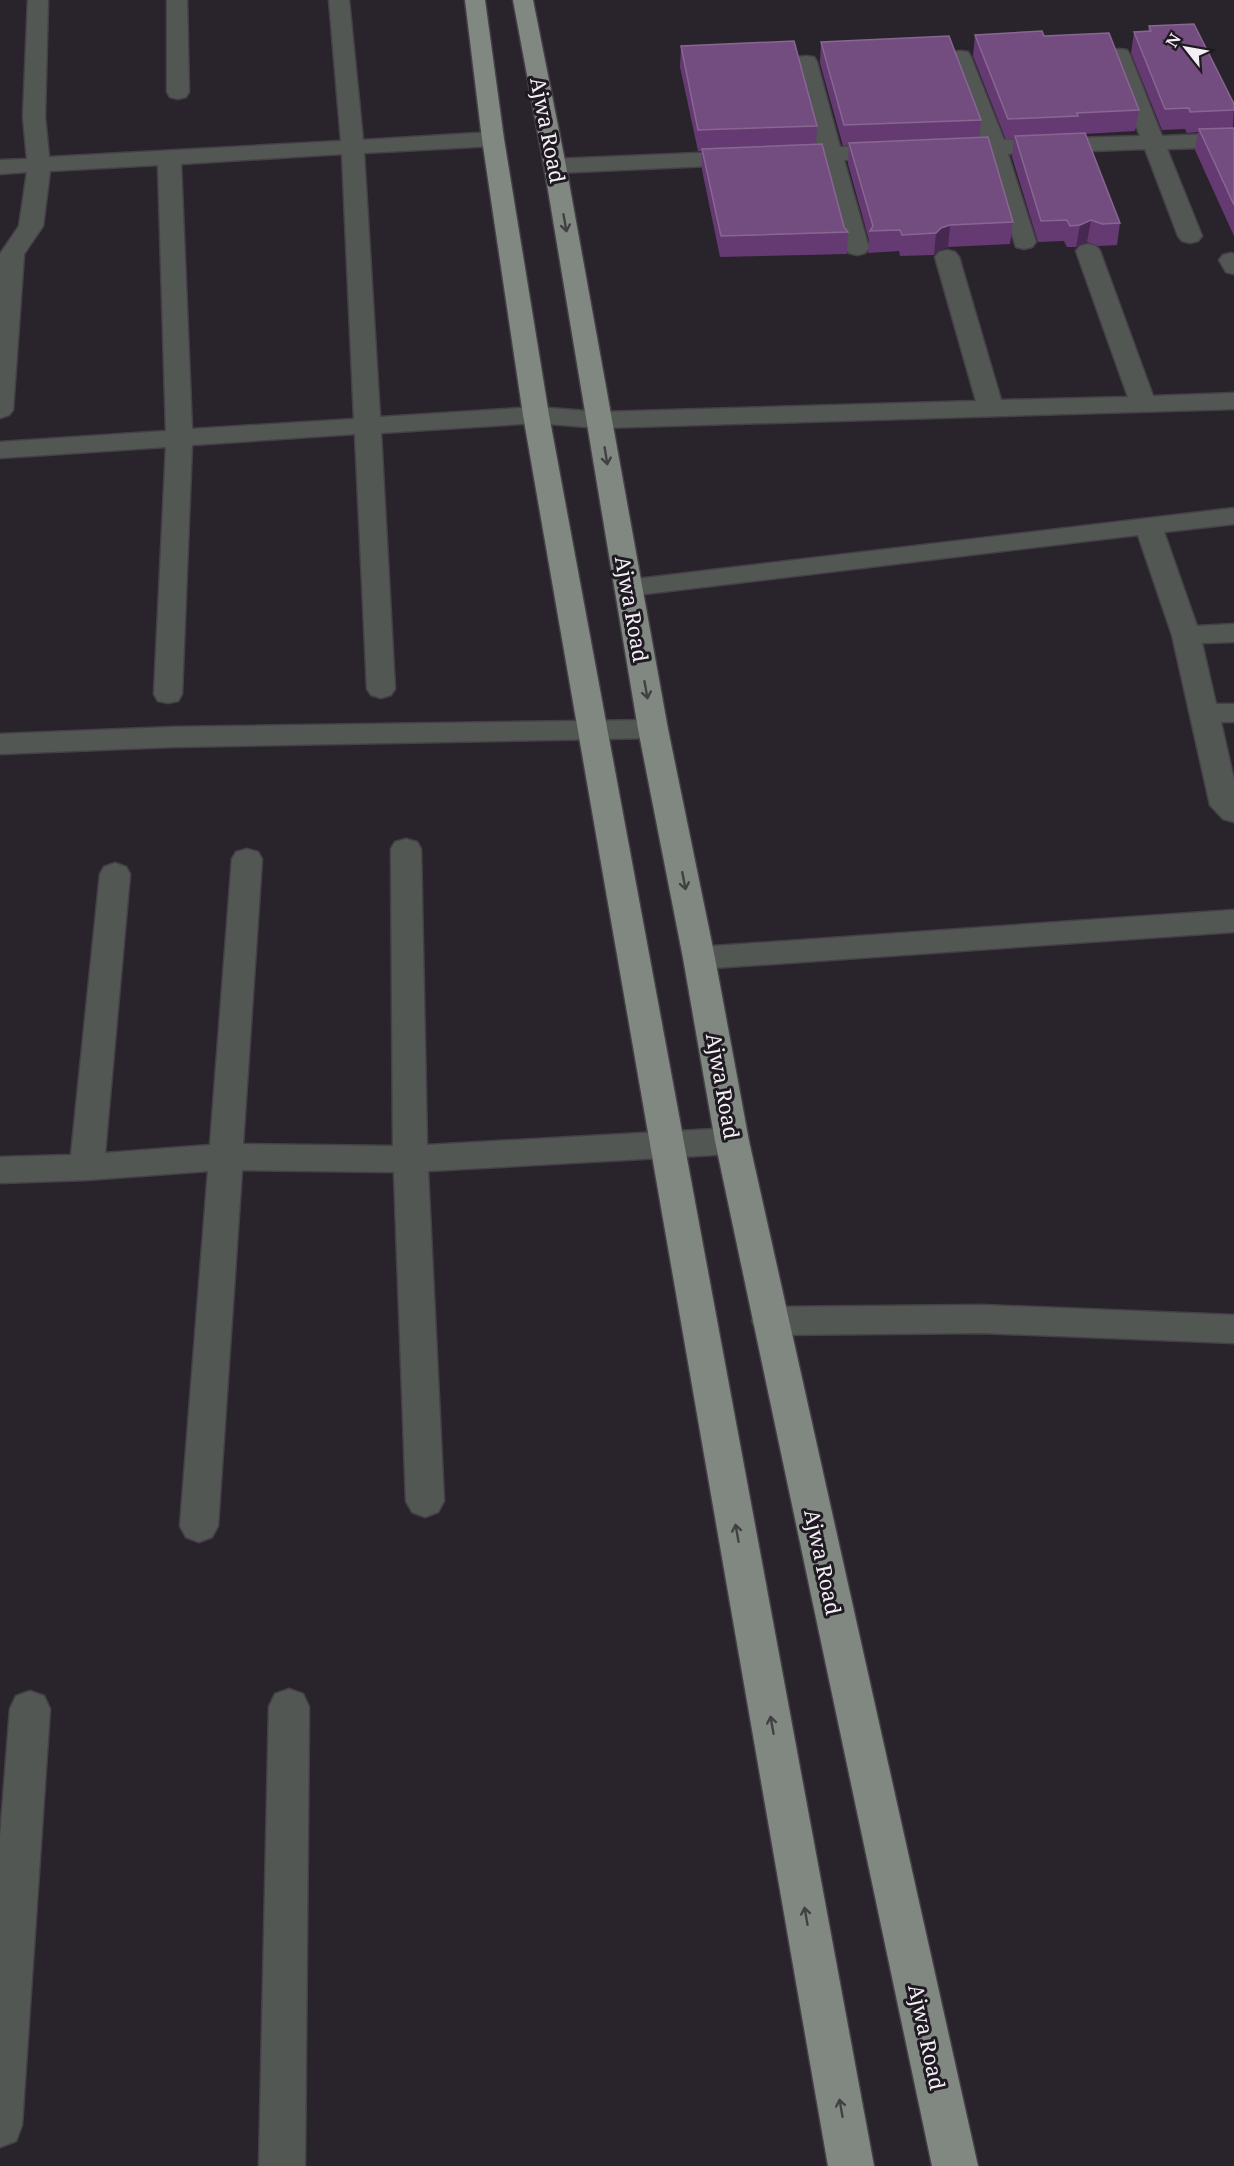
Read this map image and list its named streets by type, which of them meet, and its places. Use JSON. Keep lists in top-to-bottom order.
{
  "streets": {
    "main road": ["Ajwa Road"]
  },
  "north": "top left"
}
